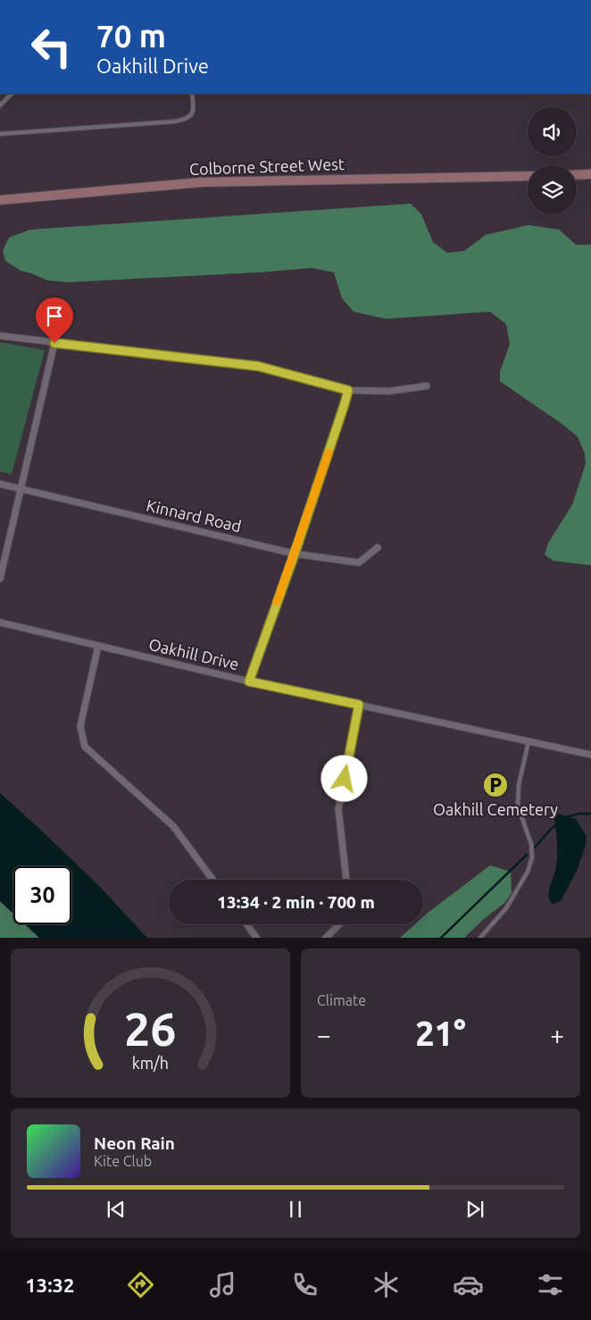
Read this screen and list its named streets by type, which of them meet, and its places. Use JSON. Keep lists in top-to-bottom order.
{
  "streets": {
    "main road": ["Colborne Street West"],
    "street": ["Kinnard Road", "Oakhill Drive"]
  },
  "places": {
    "parking": ["Oakhill Cemetery"]
  },
  "page": {
    "turn": ["70 m", "Oakhill Drive"],
    "limit": "30",
    "trip": "13:34 · 2 min · 700 m",
    "tile": "Climate",
    "heat": ["−", "21°", "+"],
    "song": ["Neon Rain", "Kite Club"],
    "tabs": "13:32",
    "gauge": ["26", "km/h"]
  }
}
